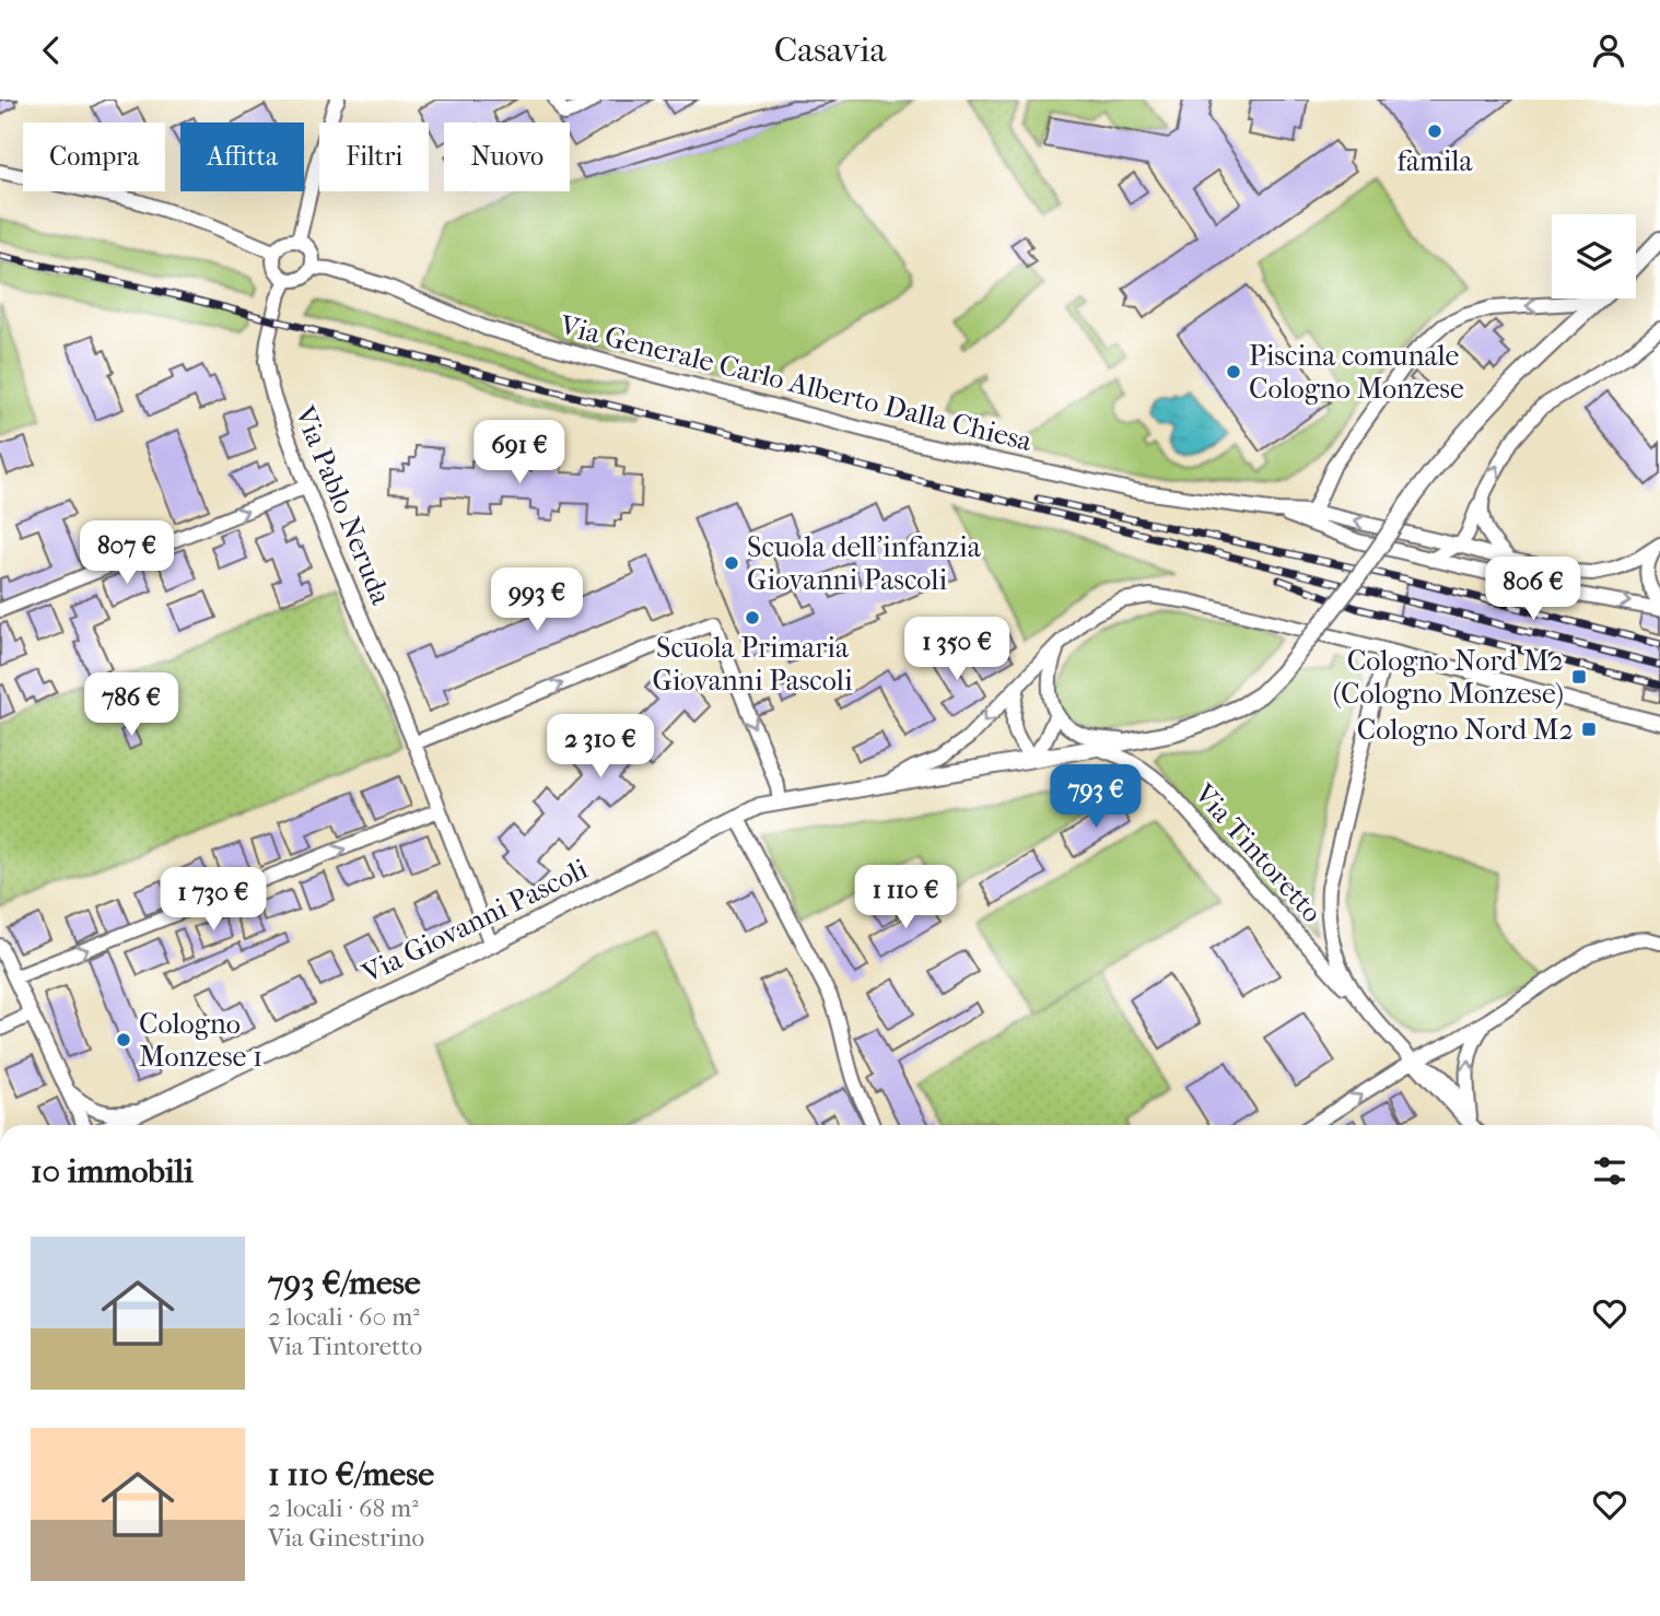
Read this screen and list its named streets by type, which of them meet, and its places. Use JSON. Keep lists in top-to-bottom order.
{
  "streets": {
    "street": [
      "Via Generale Carlo Alberto Dalla Chiesa",
      "Via Pablo Neruda",
      "Via Tintoretto",
      "Via Giovanni Pascoli"
    ]
  },
  "crossings": [
    ["Via Generale Carlo Alberto Dalla Chiesa", "Via Pablo Neruda"],
    ["Via Generale Carlo Alberto Dalla Chiesa", "Via Giovanni Pascoli"],
    ["Via Pablo Neruda", "Via Giovanni Pascoli"],
    ["Via Tintoretto", "Via Giovanni Pascoli"]
  ],
  "places": {
    "other": [
      "famila",
      "Piscina comunale Cologno Monzese",
      "Scuola dell’infanzia Giovanni Pascoli",
      "Scuola Primaria Giovanni Pascoli",
      "Cologno Monzese 1"
    ],
    "transit": ["Cologno Nord M2 (Cologno Monzese)", "Cologno Nord M2"]
  },
  "page": {
    "header": "Casavia",
    "chip": [
      "Compra",
      "Affitta",
      "Filtri",
      "Nuovo"
    ],
    "price": [
      "691 €",
      "807 €",
      "806 €",
      "993 €",
      "1 350 €",
      "786 €",
      "2 310 €",
      "793 €",
      "1 110 €",
      "1 730 €"
    ],
    "heading": "10 immobili",
    "list": [
      {
        "name": "793 €/mese",
        "note": "2 locali · 60 m² · Via Tintoretto"
      },
      {
        "name": "1 110 €/mese",
        "note": "2 locali · 68 m² · Via Ginestrino"
      }
    ]
  }
}
